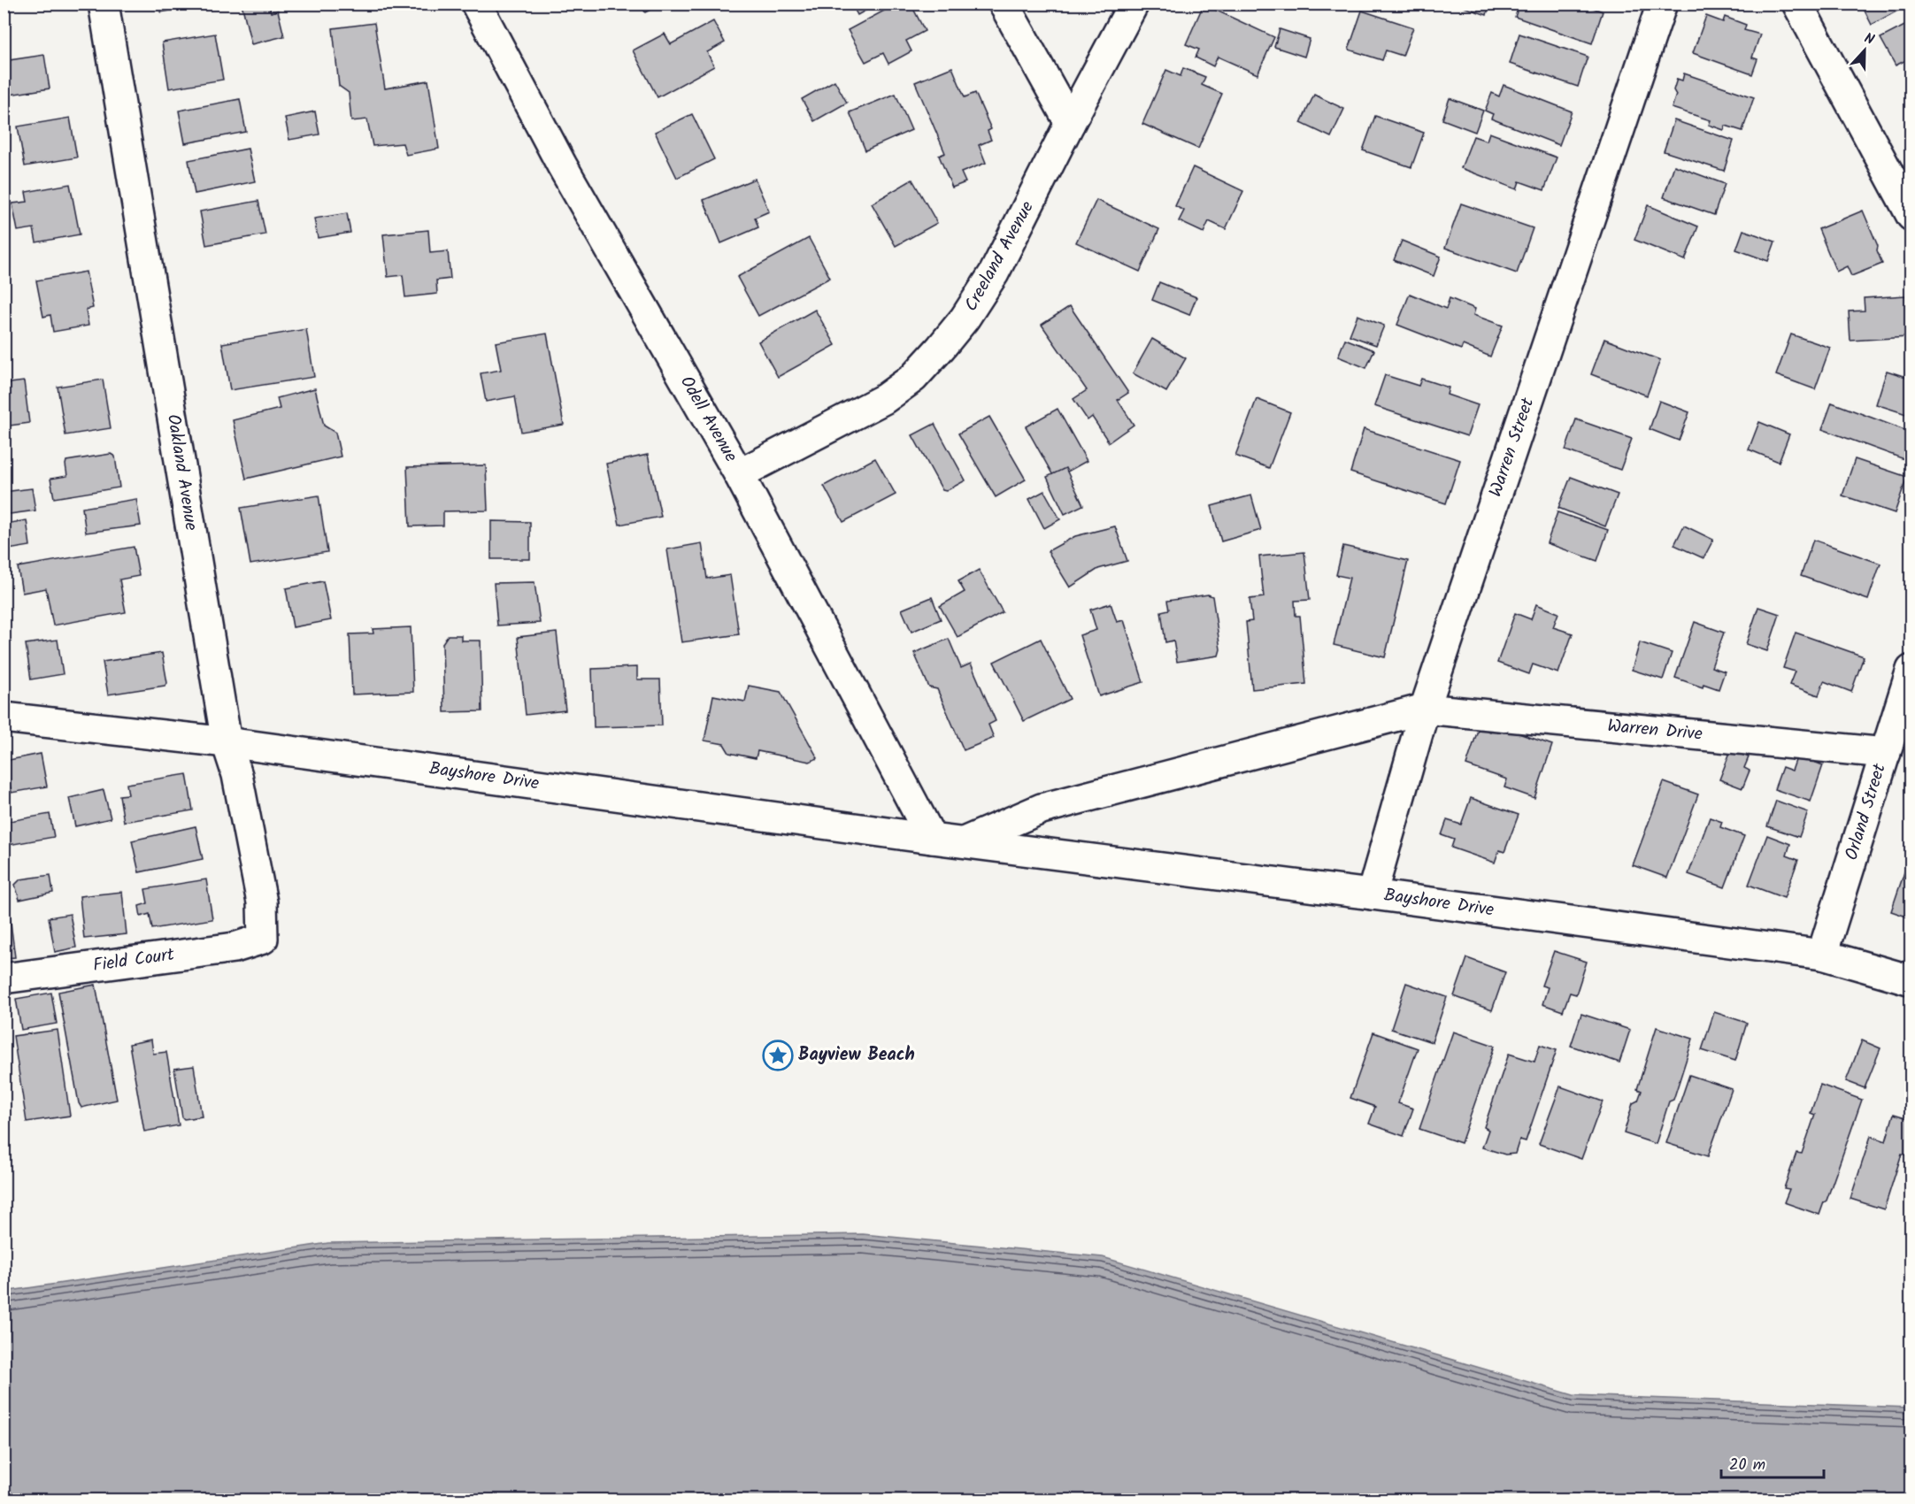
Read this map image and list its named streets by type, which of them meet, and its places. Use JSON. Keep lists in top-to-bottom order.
{
  "streets": {
    "street": [
      "Creeland Avenue",
      "Odell Avenue",
      "Warren Street",
      "Oakland Avenue",
      "Warren Drive",
      "Bayshore Drive",
      "Orland Street",
      "Field Court"
    ]
  },
  "crossings": [
    ["Creeland Avenue", "Odell Avenue"],
    ["Odell Avenue", "Bayshore Drive"],
    ["Warren Street", "Warren Drive"],
    ["Warren Street", "Bayshore Drive"],
    ["Oakland Avenue", "Bayshore Drive"],
    ["Oakland Avenue", "Field Court"],
    ["Warren Drive", "Bayshore Drive"],
    ["Warren Drive", "Orland Street"],
    ["Bayshore Drive", "Orland Street"]
  ],
  "places": {
    "place": ["Bayview Beach"]
  },
  "scale_bar": "20 m",
  "north": "top"
}
